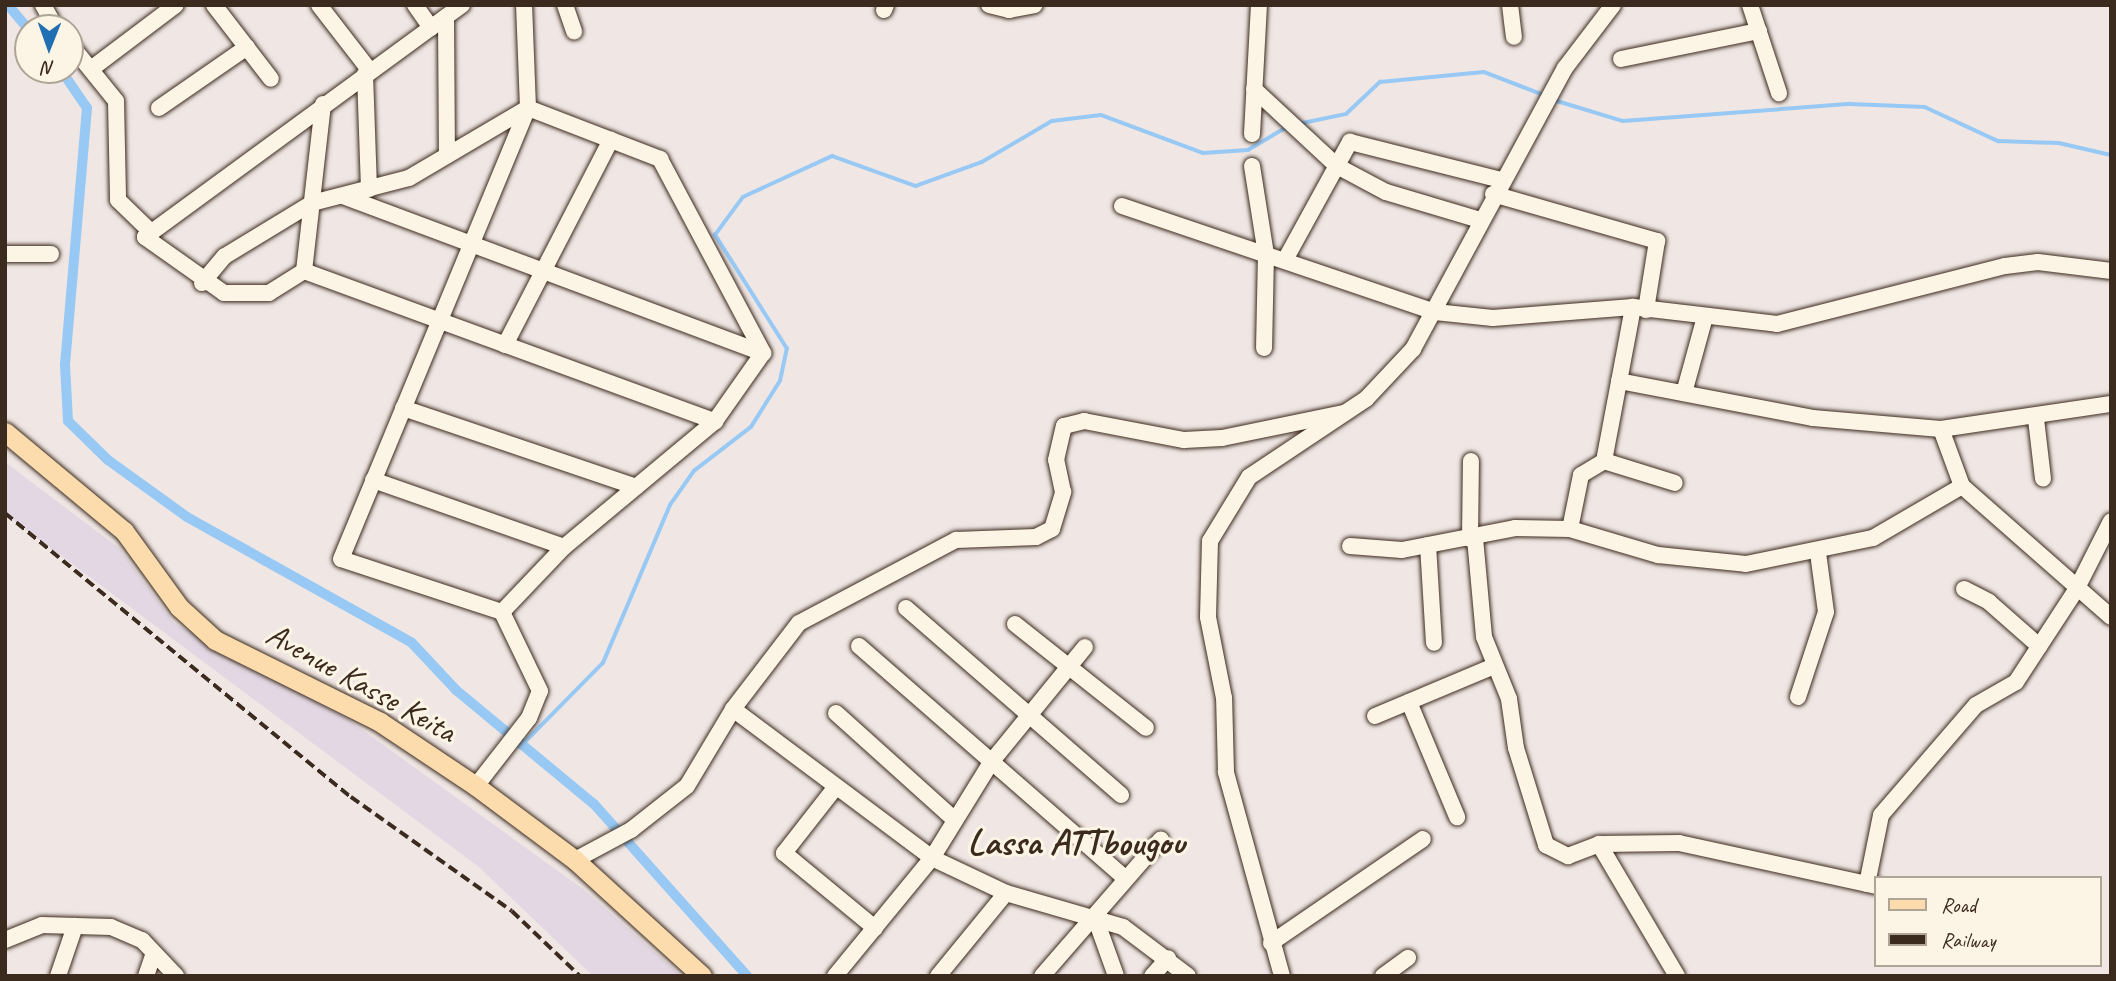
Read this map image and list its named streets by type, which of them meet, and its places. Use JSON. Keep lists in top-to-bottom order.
{
  "streets": {
    "main road": ["Avenue Kasse Keita"]
  },
  "districts": ["Lassa ATTbougou"],
  "legend": ["Road", "Railway"],
  "north": "bottom"
}
